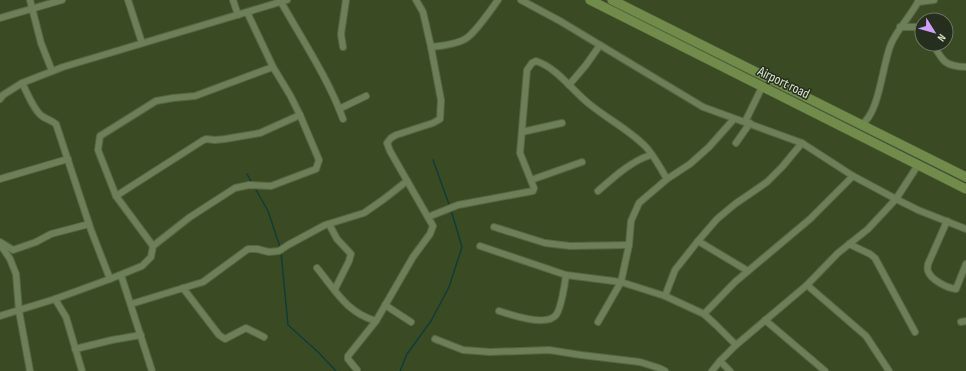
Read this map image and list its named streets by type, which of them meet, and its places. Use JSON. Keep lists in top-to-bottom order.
{
  "streets": {
    "main road": ["Airport road"]
  },
  "north": "bottom right"
}
